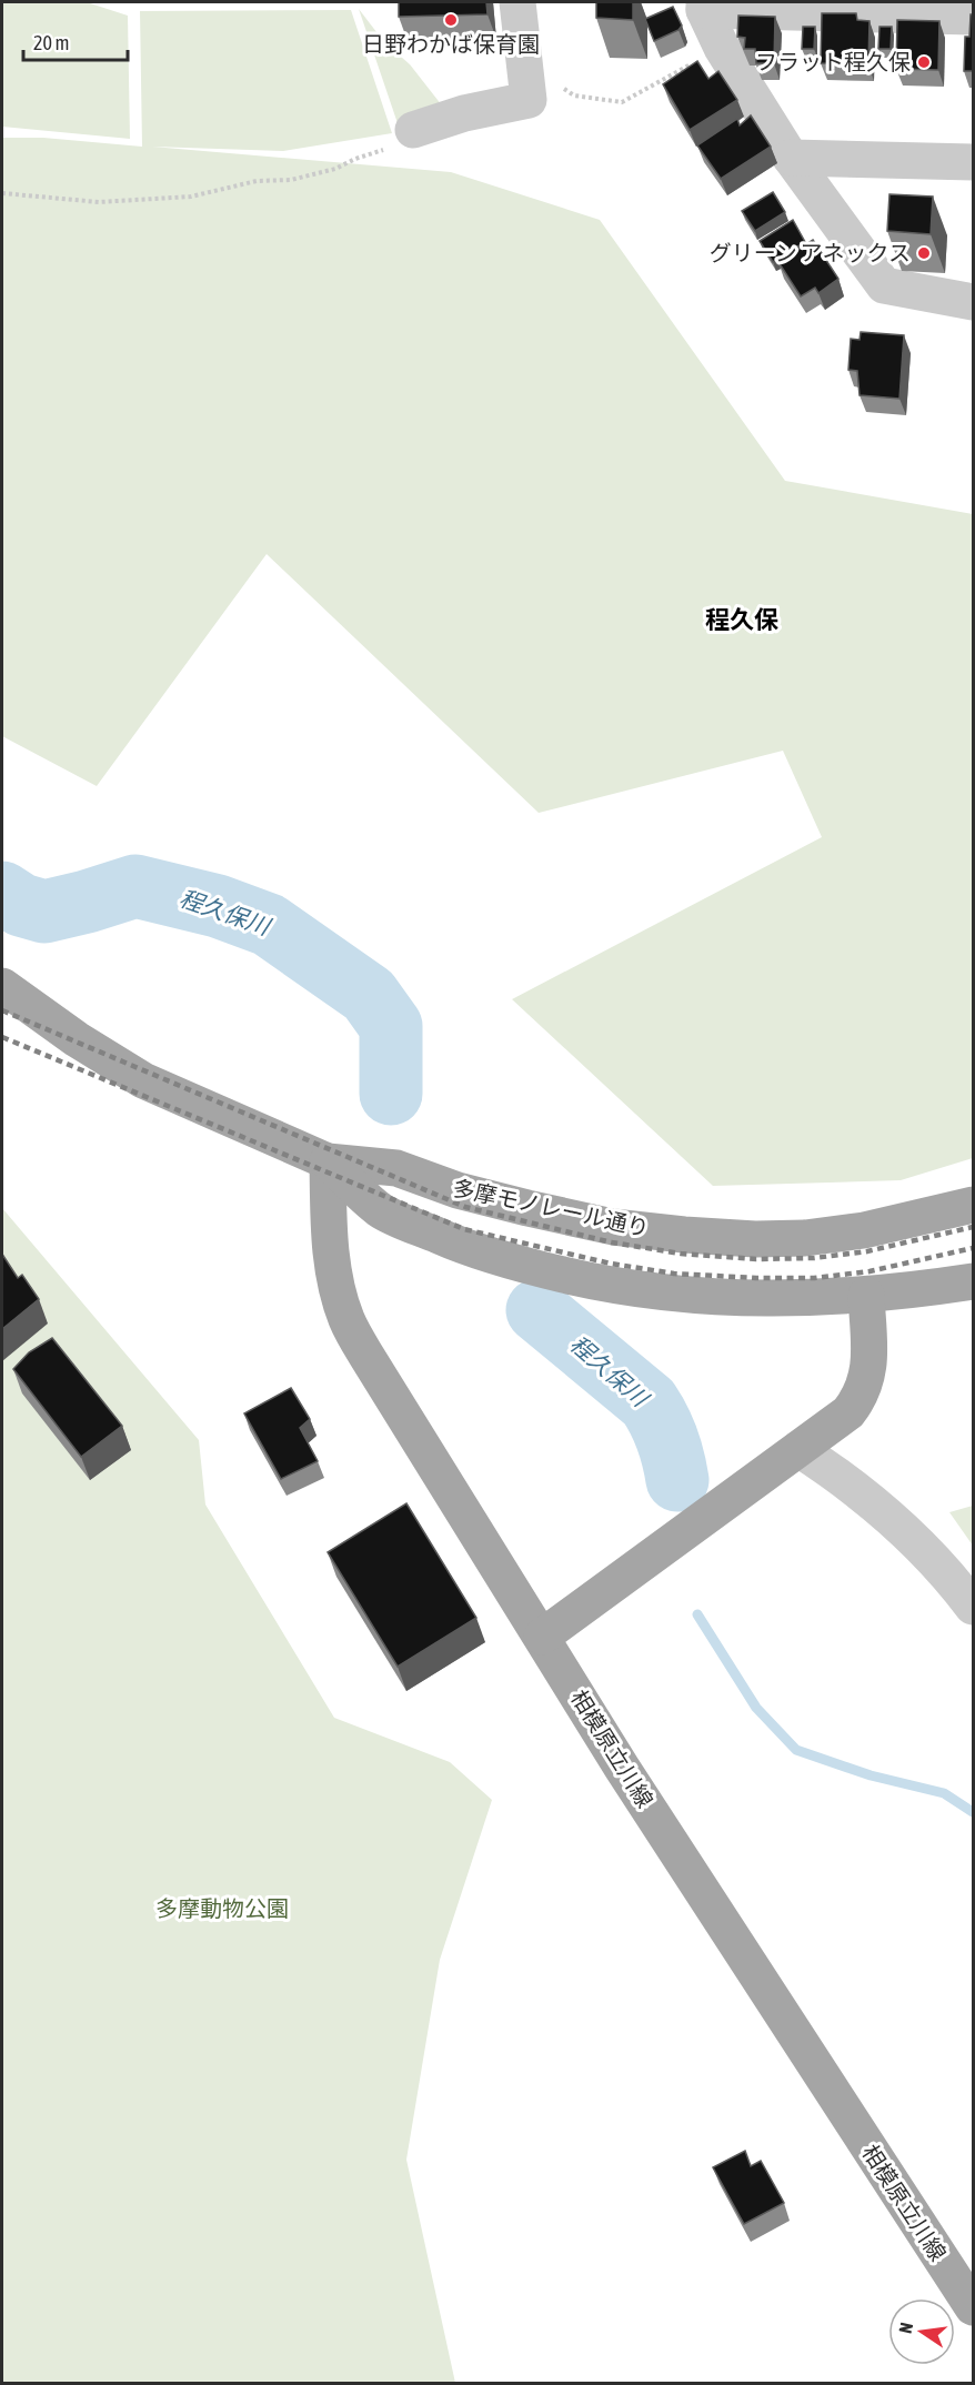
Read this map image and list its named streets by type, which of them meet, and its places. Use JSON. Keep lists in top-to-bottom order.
{
  "streets": {
    "main road": ["多摩モノレール通り", "相模原立川線"]
  },
  "crossings": [
    ["多摩モノレール通り", "相模原立川線"]
  ],
  "districts": ["程久保"],
  "water": ["程久保川"],
  "parks": ["多摩動物公園"],
  "places": ["日野わかば保育園", "フラット程久保", "グリーン アネックス"],
  "scale_bar": "20 m",
  "north": "left"
}
